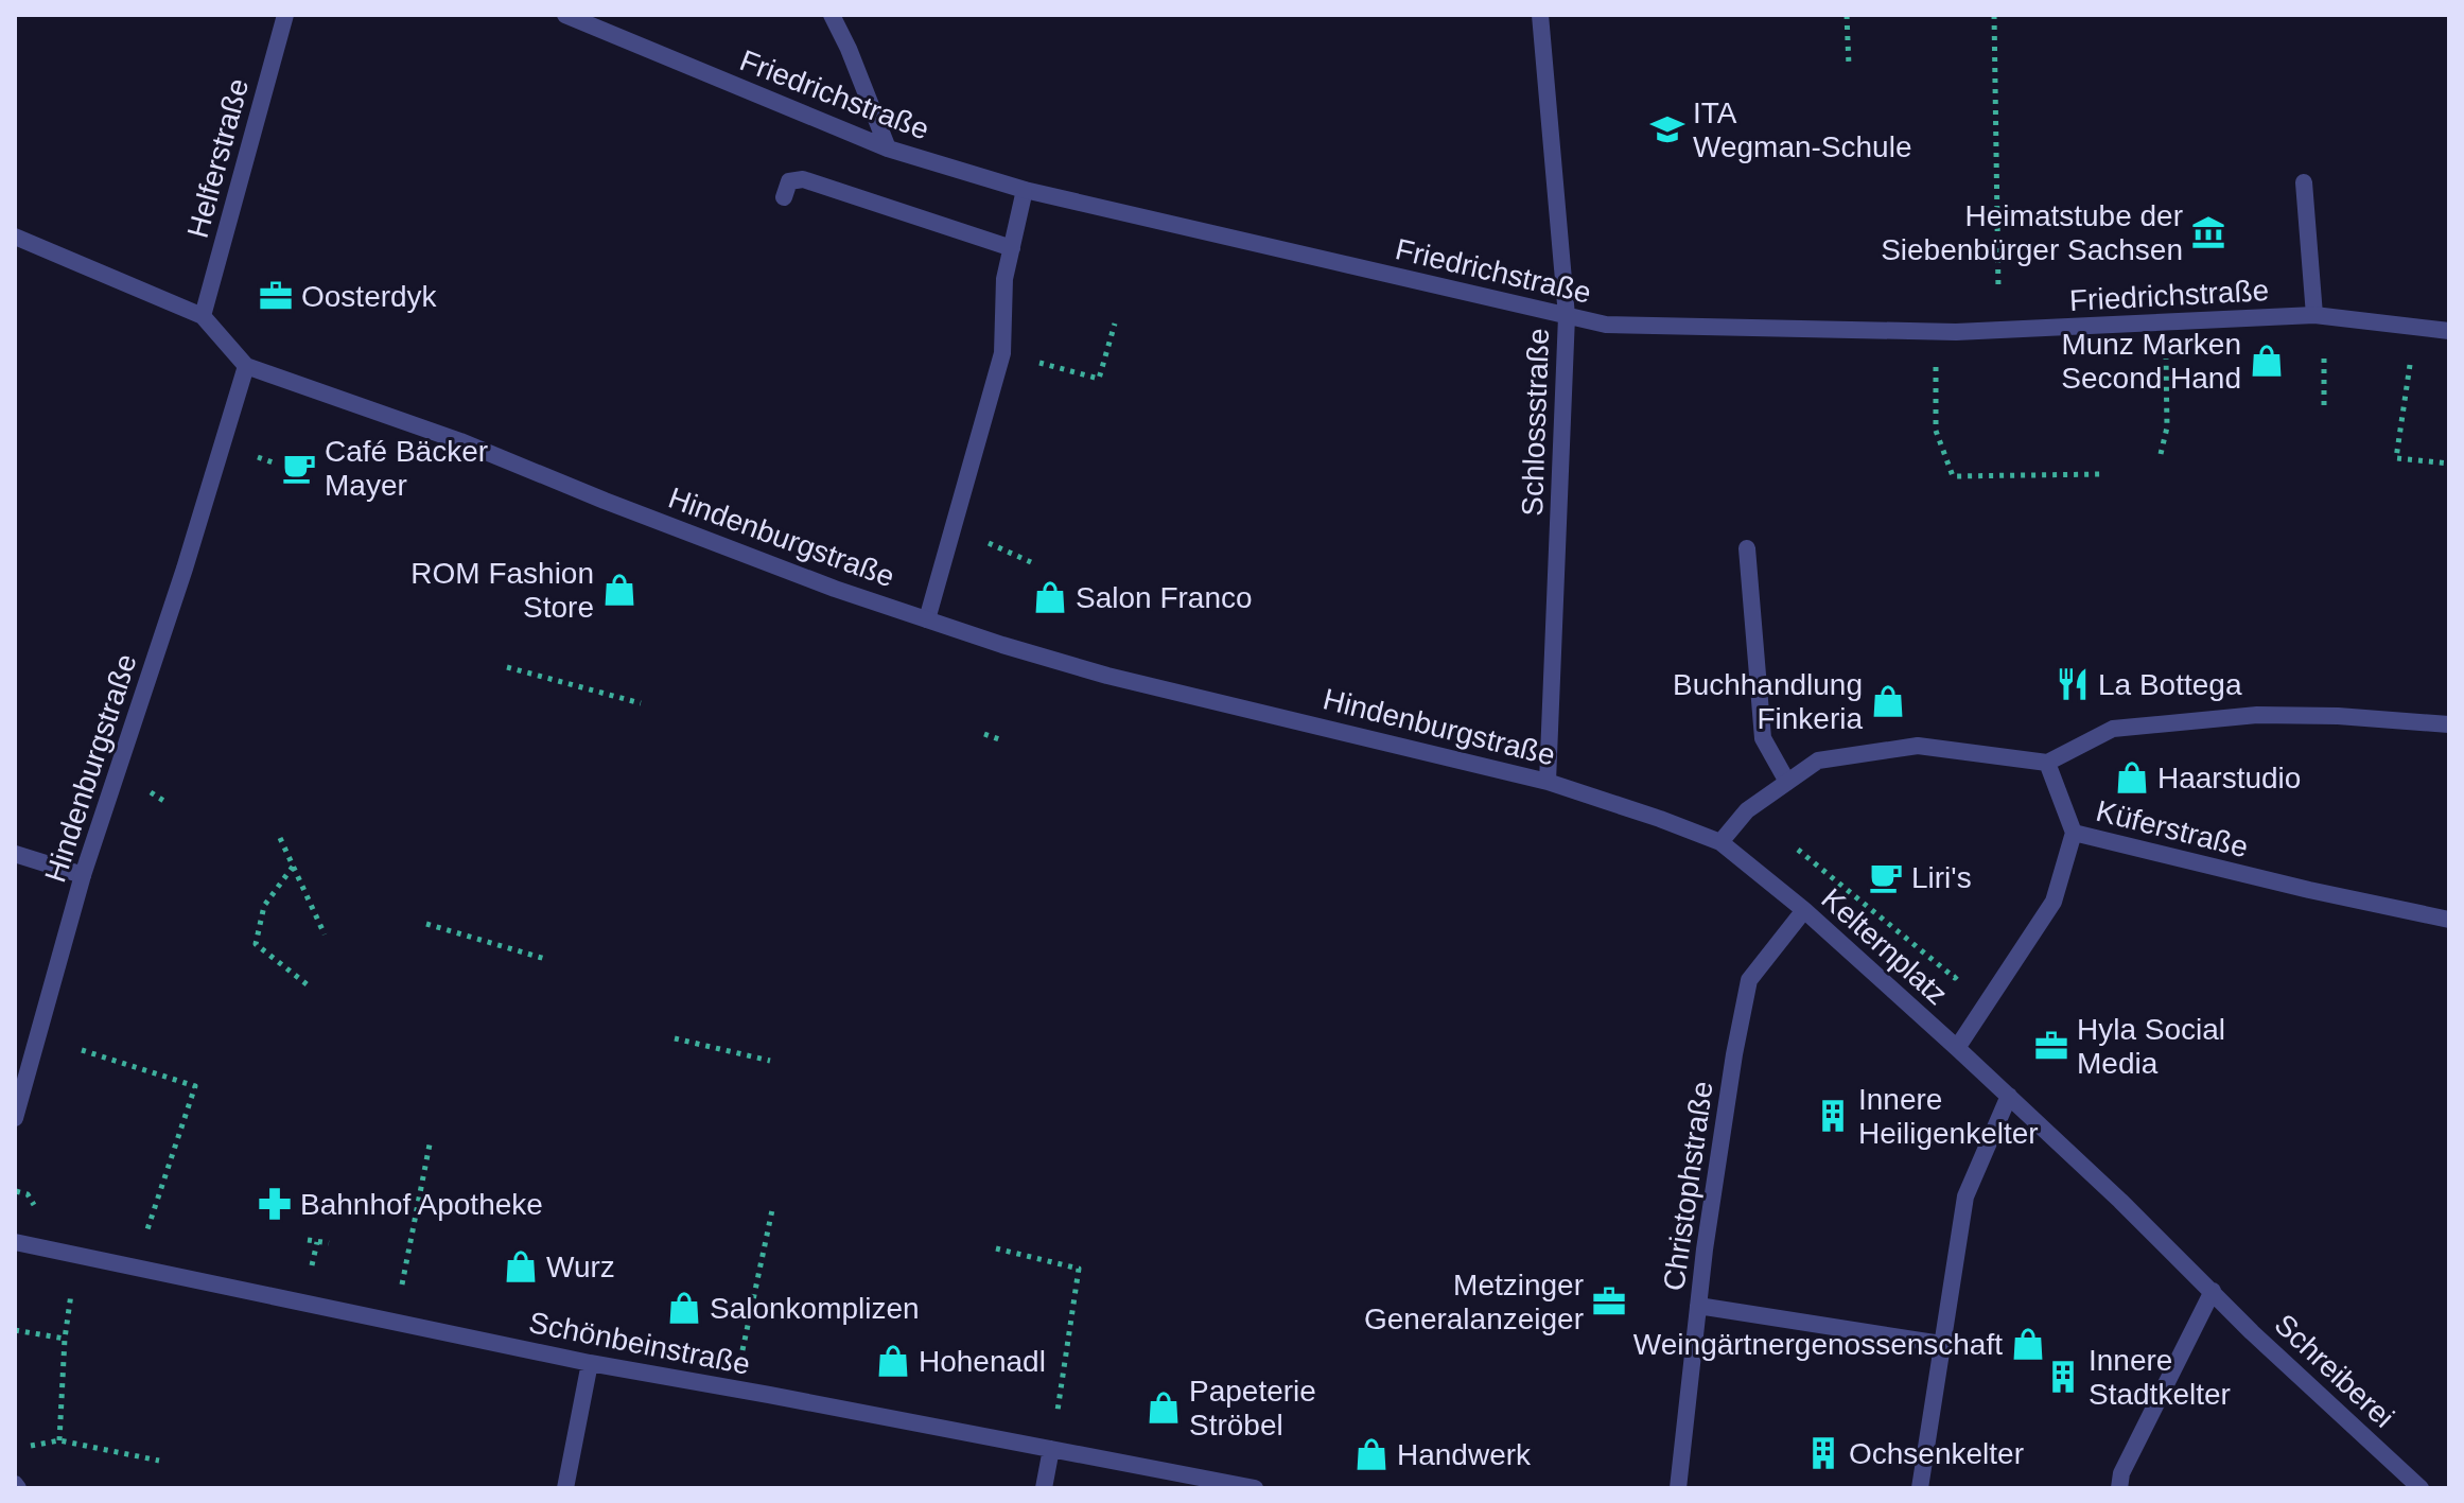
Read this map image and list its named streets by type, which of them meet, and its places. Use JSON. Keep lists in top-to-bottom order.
{
  "streets": {
    "street": [
      "Friedrichstraße",
      "Helferstraße",
      "Schlossstraße",
      "Hindenburgstraße",
      "Küferstraße",
      "Kelternplatz",
      "Christophstraße",
      "Schönbeinstraße",
      "Schreiberei"
    ]
  },
  "crossings": [
    ["Friedrichstraße", "Schlossstraße"],
    ["Schlossstraße", "Hindenburgstraße"],
    ["Hindenburgstraße", "Kelternplatz"],
    ["Küferstraße", "Kelternplatz"],
    ["Kelternplatz", "Christophstraße"],
    ["Kelternplatz", "Schreiberei"]
  ],
  "places": {
    "school or university": ["ITA Wegman-Schule"],
    "museum": ["Heimatstube der Siebenbürger Sachsen"],
    "office": ["Oosterdyk", "Hyla Social Media", "Metzinger Generalanzeiger"],
    "shop": [
      "Munz Marken Second Hand",
      "ROM Fashion Store",
      "Salon Franco",
      "Buchhandlung Finkeria",
      "Haarstudio",
      "Wurz",
      "Salonkomplizen",
      "Weingärtnergenossenschaft",
      "Hohenadl",
      "Papeterie Ströbel",
      "Handwerk"
    ],
    "cafe": ["Café Bäcker Mayer", "Liri's"],
    "restaurant": ["La Bottega"],
    "building": ["Innere Heiligenkelter", "Innere Stadtkelter", "Ochsenkelter"],
    "pharmacy": ["Bahnhof Apotheke"]
  }
}
